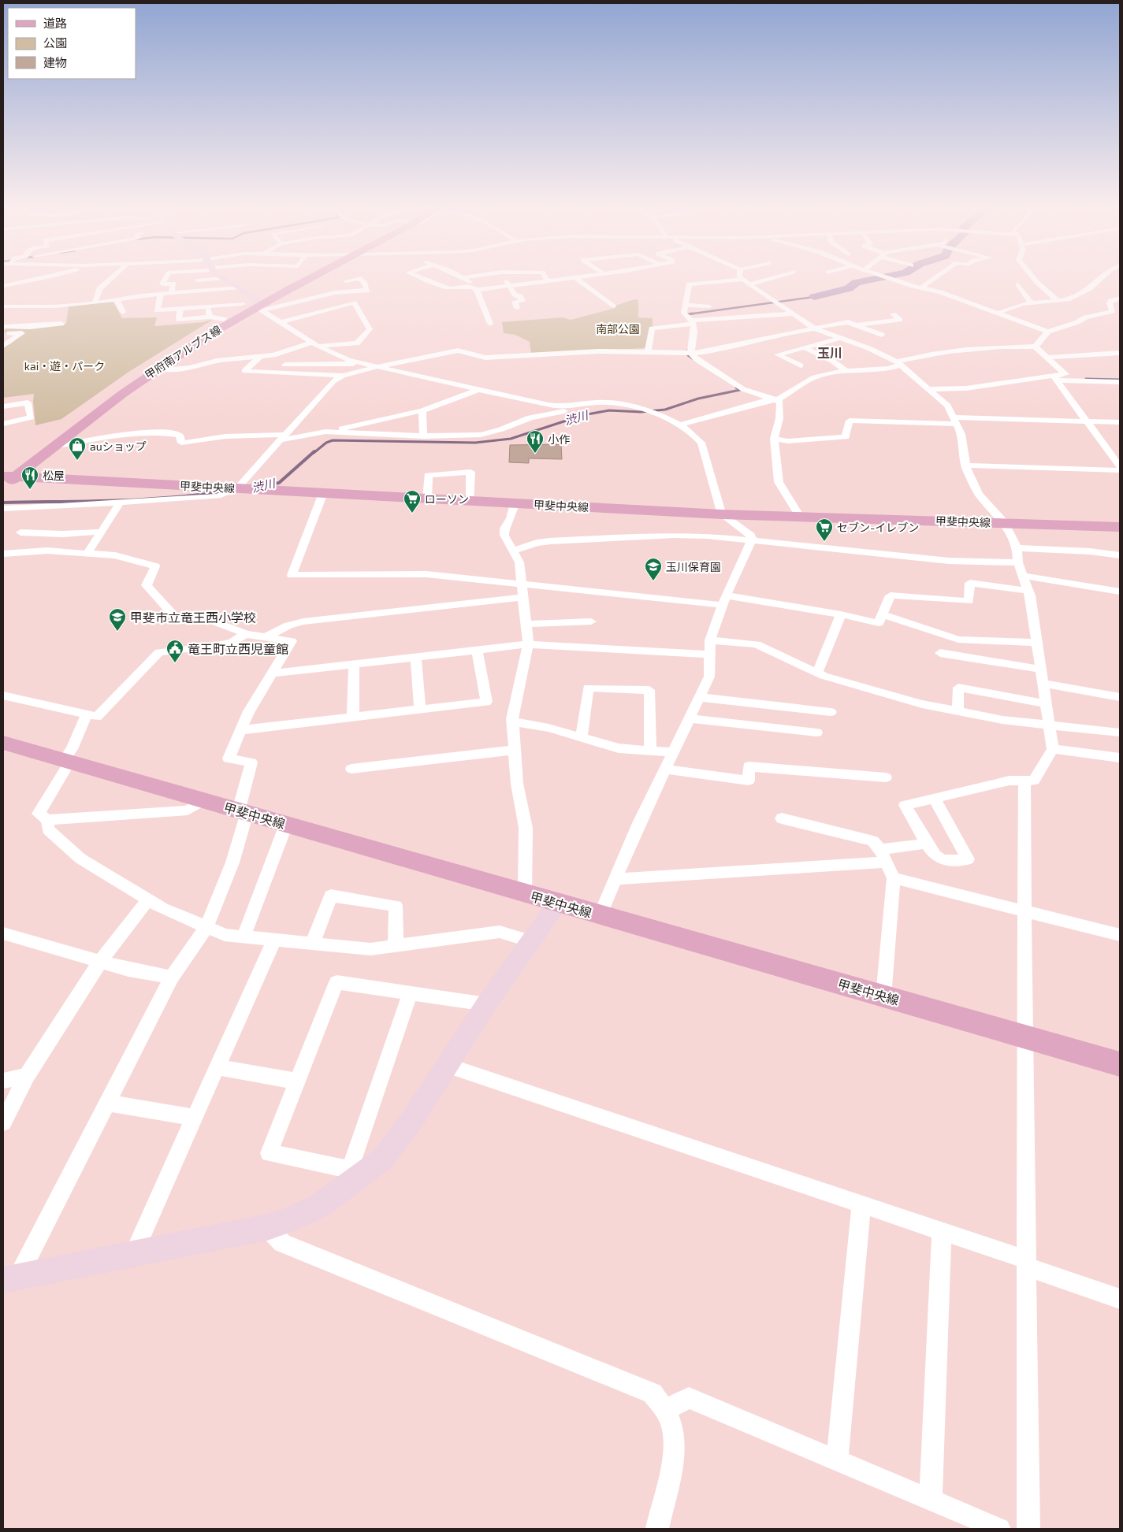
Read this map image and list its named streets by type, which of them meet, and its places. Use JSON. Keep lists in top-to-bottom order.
{
  "streets": {
    "main road": ["甲府南アルプス線", "甲斐中央線"]
  },
  "crossings": [
    ["甲府南アルプス線", "甲斐中央線"]
  ],
  "districts": ["玉川"],
  "water": ["渋川"],
  "parks": ["南部公園", "kai・遊・パーク"],
  "places": {
    "restaurant": ["小作", "松屋"],
    "shop": ["auショップ"],
    "supermarket": ["ローソン", "セブン-イレブン"],
    "school or university": ["玉川保育園", "甲斐市立竜王西小学校"],
    "public building": ["竜王町立西児童館"]
  },
  "legend": ["道路", "公園", "建物"]
}
